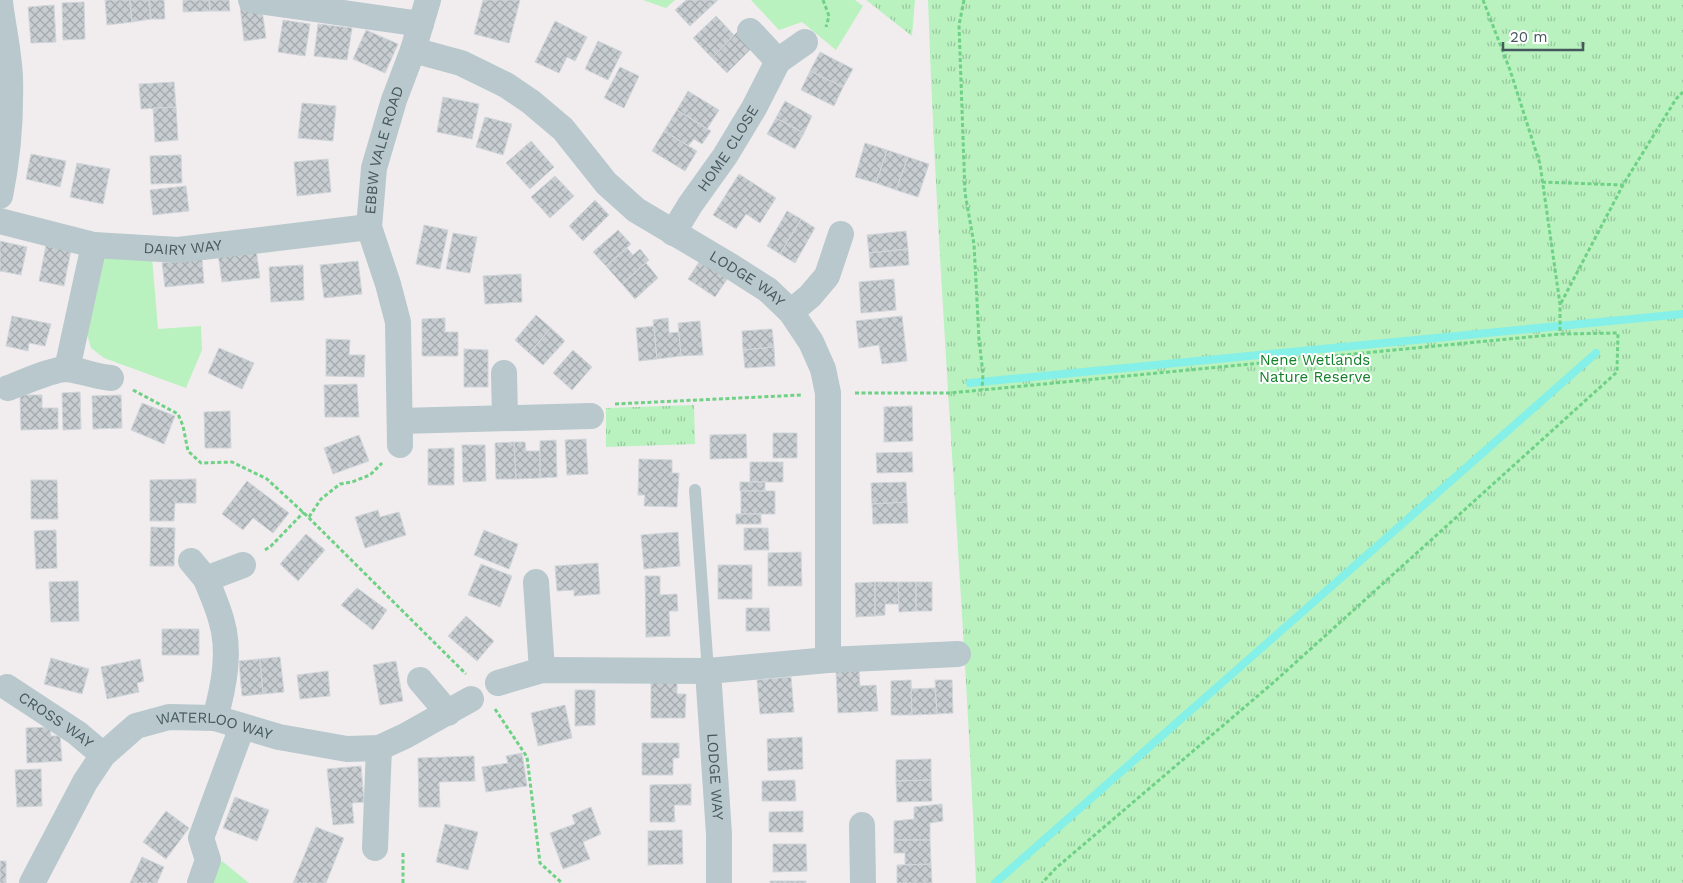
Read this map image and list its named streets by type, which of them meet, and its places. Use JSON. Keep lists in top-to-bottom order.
{
  "streets": {
    "street": [
      "HOME CLOSE",
      "EBBW VALE ROAD",
      "DAIRY WAY",
      "LODGE WAY",
      "CROSS WAY",
      "WATERLOO WAY"
    ]
  },
  "crossings": [
    ["HOME CLOSE", "LODGE WAY"],
    ["EBBW VALE ROAD", "DAIRY WAY"],
    ["EBBW VALE ROAD", "LODGE WAY"],
    ["CROSS WAY", "WATERLOO WAY"]
  ],
  "parks": ["Nene Wetlands Nature Reserve"],
  "scale_bar": "20 m"
}
